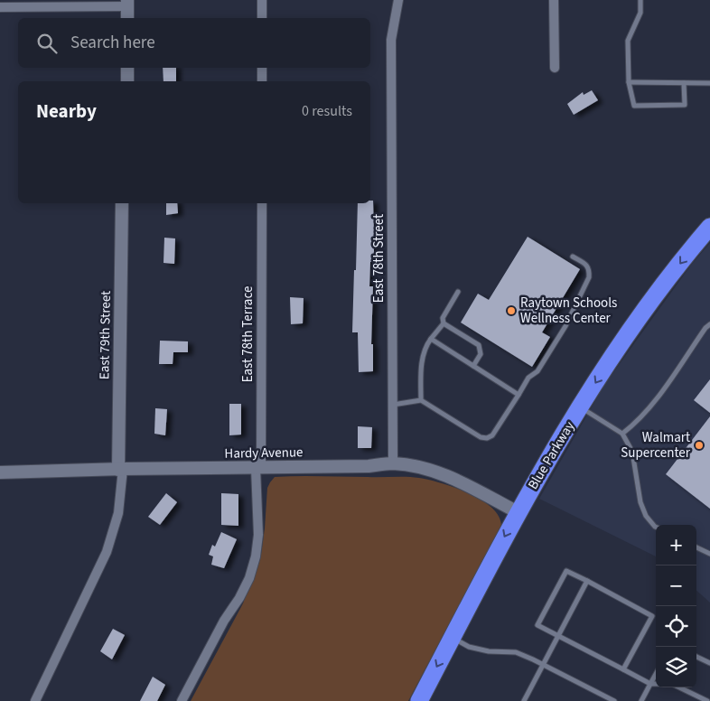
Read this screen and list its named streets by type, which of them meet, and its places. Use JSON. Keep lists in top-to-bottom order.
{
  "streets": {
    "highway": ["Blue Parkway"],
    "street": [
      "East 78th Street",
      "East 78th Terrace",
      "East 79th Street",
      "Hardy Avenue"
    ]
  },
  "crossings": [
    ["East 78th Street", "Hardy Avenue"],
    ["East 78th Terrace", "Hardy Avenue"],
    ["East 79th Street", "Hardy Avenue"],
    ["Hardy Avenue", "Blue Parkway"]
  ],
  "one_way": ["Blue Parkway"],
  "places": ["Raytown Schools Wellness Center", "Walmart Supercenter"],
  "page": {
    "search": "Search here",
    "heading": ["Nearby", "0 results"],
    "map_buttons": ["+", "−"]
  }
}
